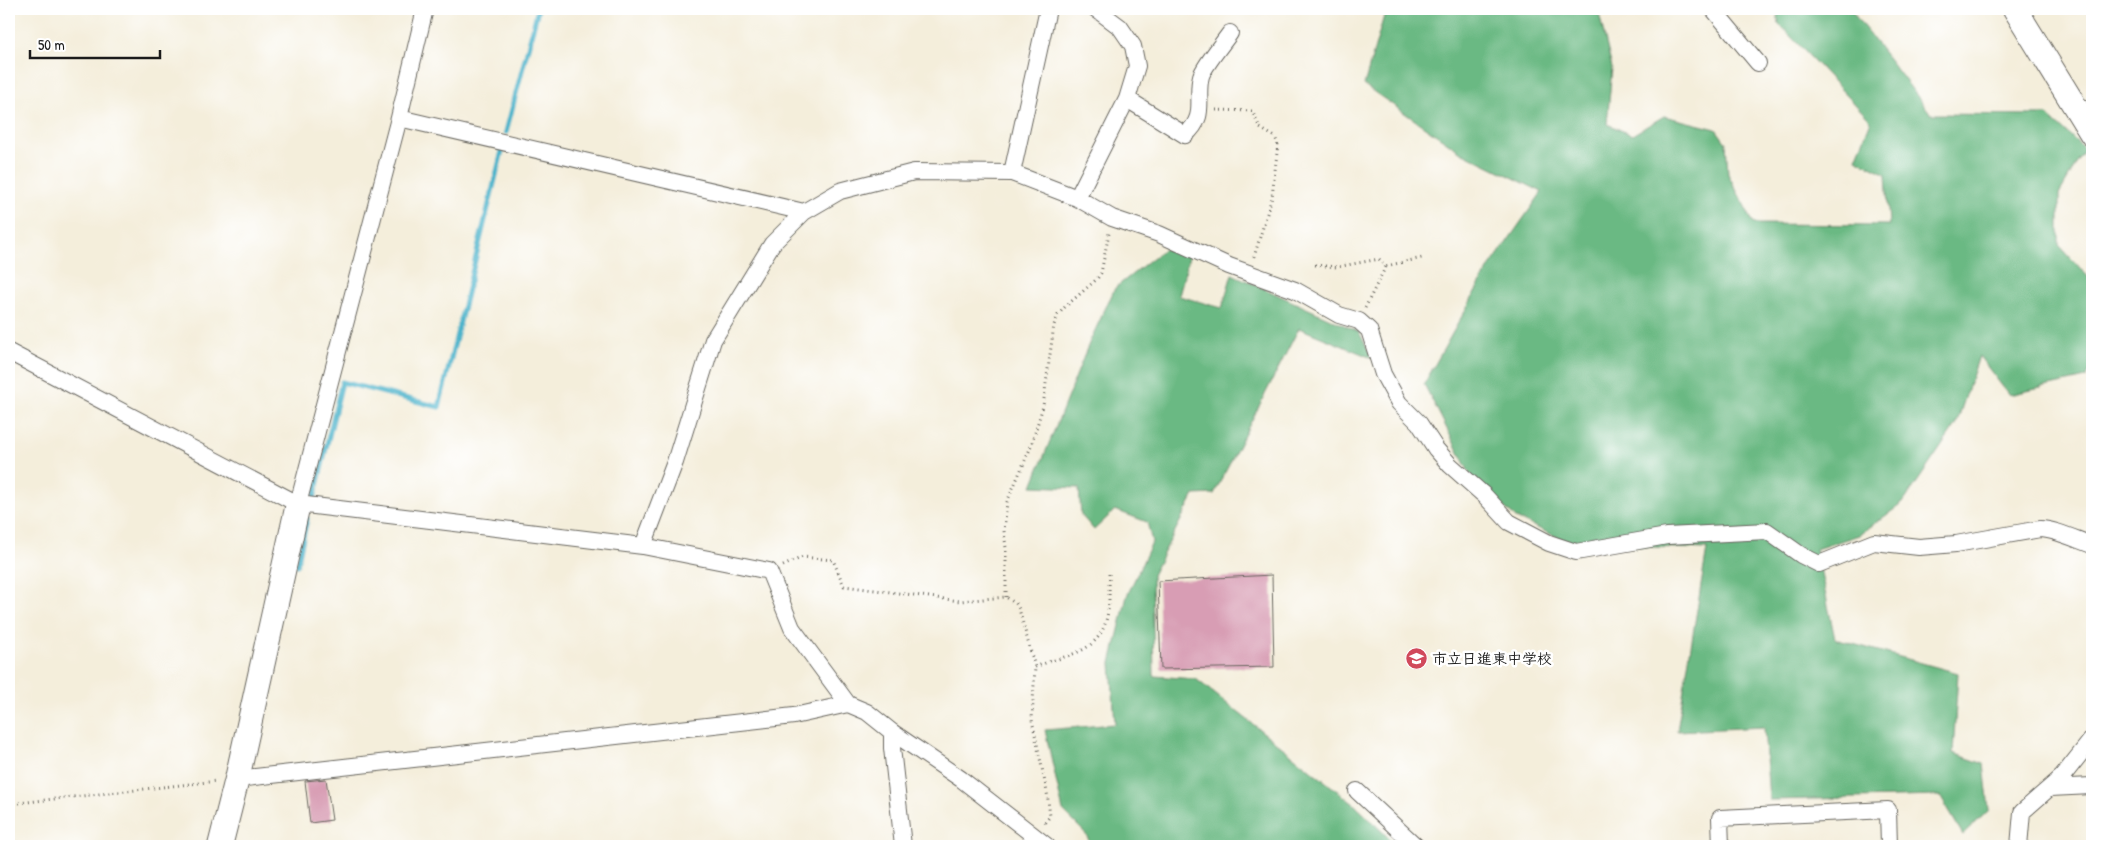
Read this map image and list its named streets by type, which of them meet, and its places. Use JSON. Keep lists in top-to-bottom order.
{
  "places": {
    "school or university": ["市立日進東中学校"]
  },
  "scale_bar": "50 m"
}
